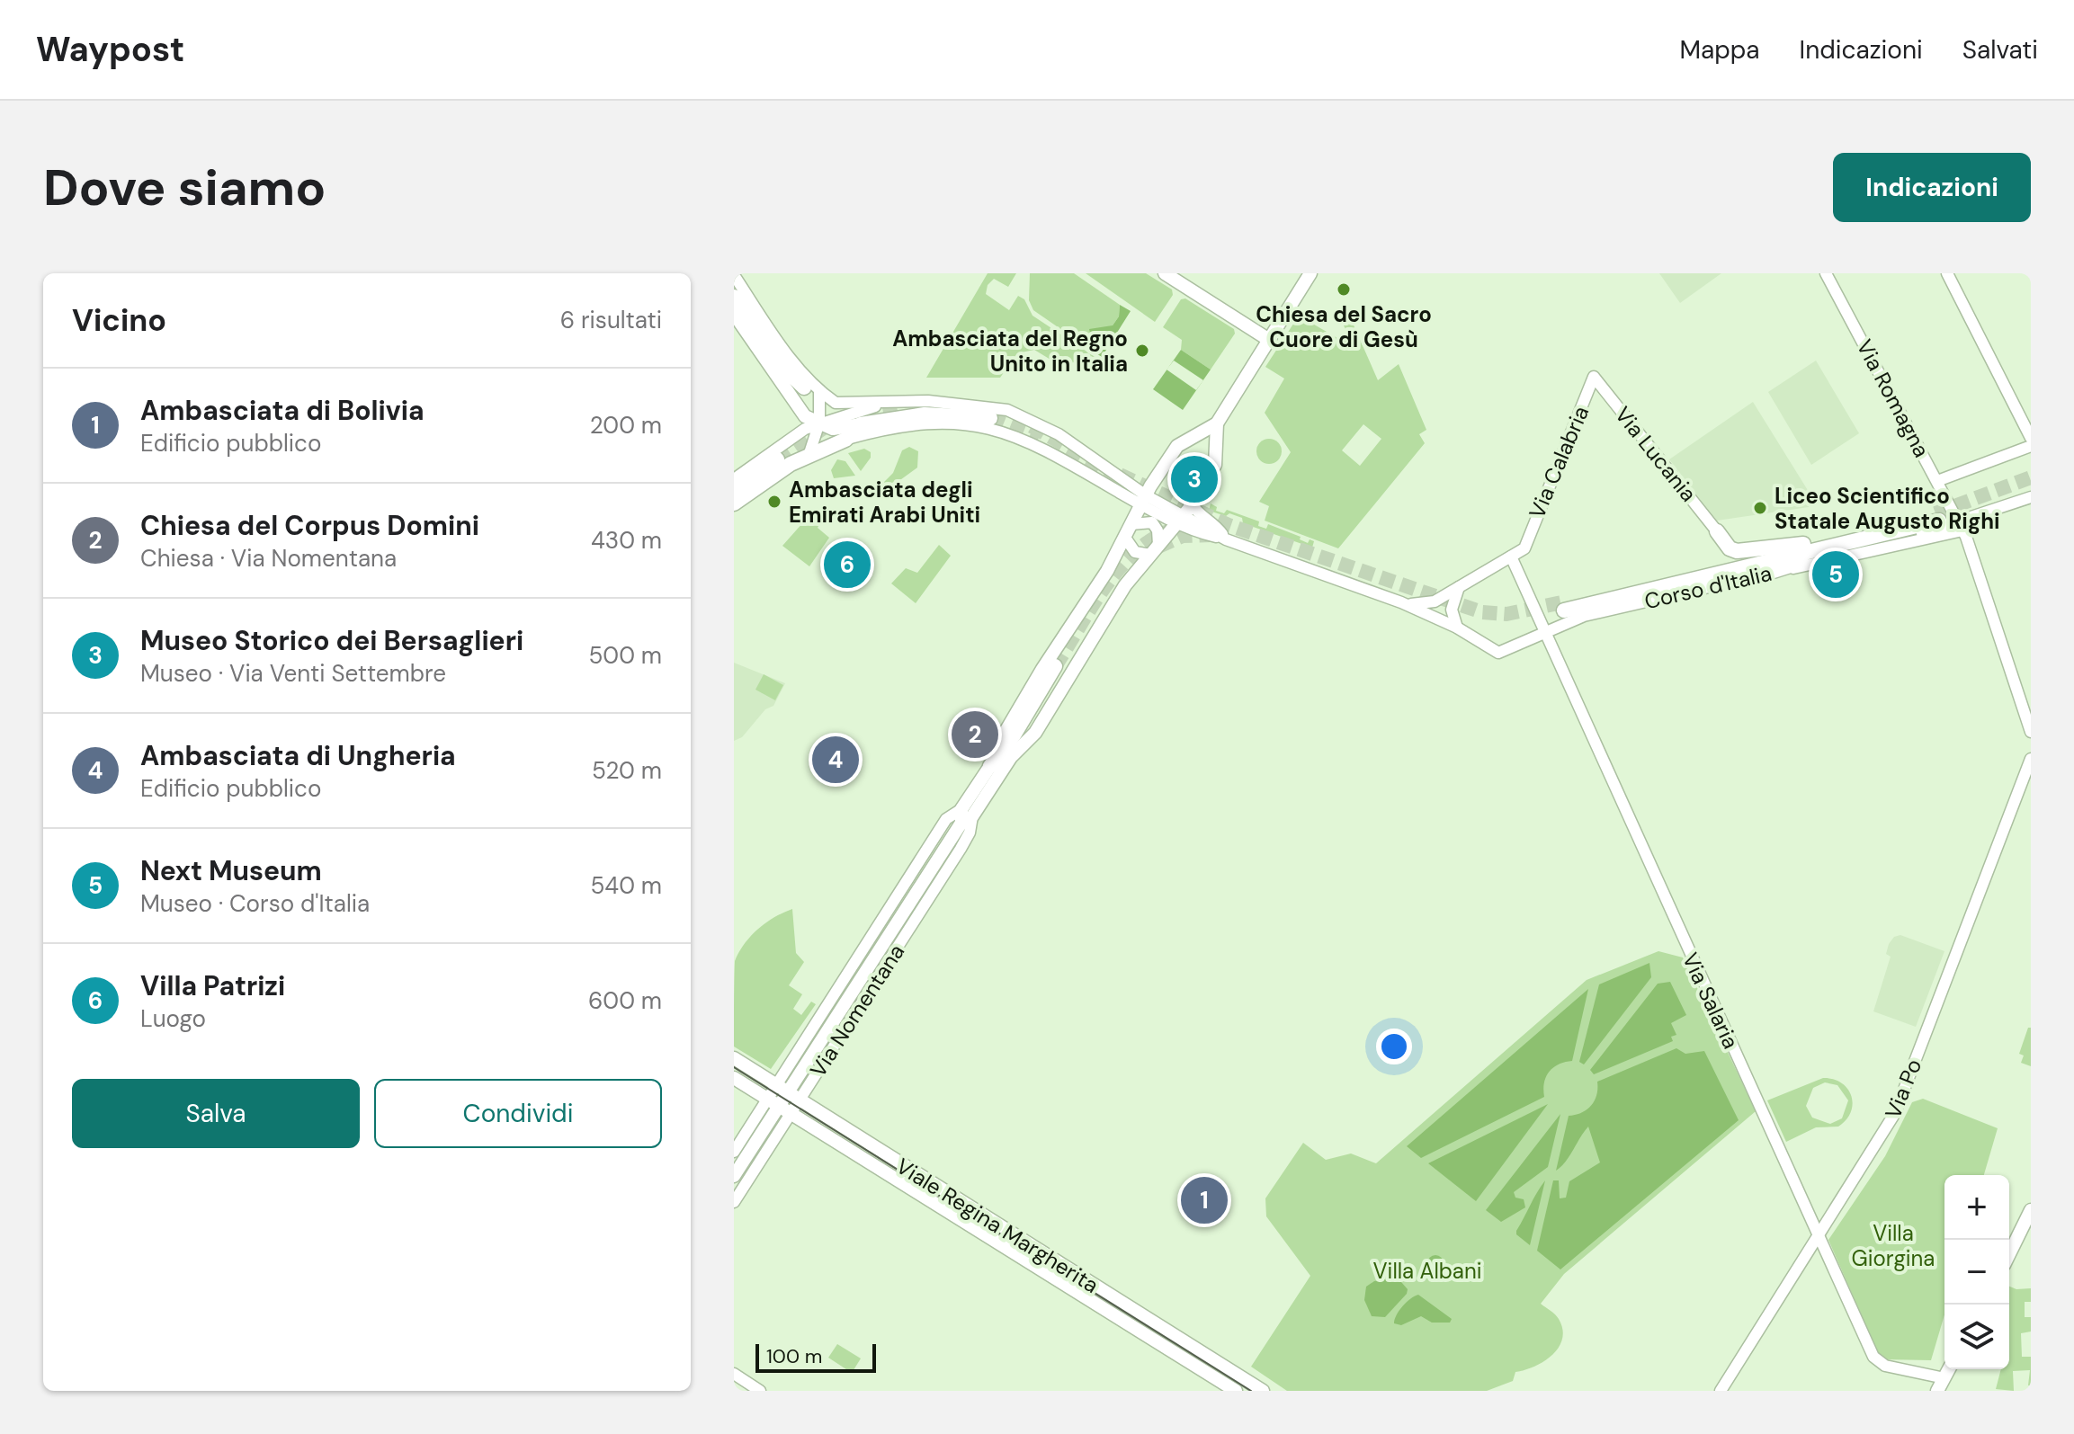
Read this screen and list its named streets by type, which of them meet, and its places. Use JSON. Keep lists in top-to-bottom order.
{
  "streets": {
    "main road": ["Corso d'Italia", "Via Nomentana", "Viale Regina Margherita"],
    "street": [
      "Via Romagna",
      "Via Lucania",
      "Via Calabria",
      "Via Salaria",
      "Via Po"
    ]
  },
  "crossings": [
    ["Via Romagna", "Corso d'Italia"],
    ["Via Lucania", "Via Calabria"],
    ["Via Calabria", "Via Salaria"],
    ["Corso d'Italia", "Via Salaria"],
    ["Via Salaria", "Via Po"],
    ["Via Nomentana", "Viale Regina Margherita"]
  ],
  "parks": ["Villa Giorgina", "Villa Albani"],
  "places": [
    "Chiesa del Sacro Cuore di Gesù",
    "Ambasciata del Regno Unito in Italia",
    "Ambasciata degli Emirati Arabi Uniti",
    "Liceo Scientifico Statale Augusto Righi"
  ],
  "scale_bar": "100 m",
  "page": {
    "header": "Waypost",
    "nav": ["Mappa", "Indicazioni", "Salvati"],
    "buttons": [
      "Indicazioni",
      ["Salva", "Condividi"]
    ],
    "title": "Dove siamo",
    "heading": ["Vicino", "6 risultati"],
    "list": [
      {
        "mark": "1",
        "name": "Ambasciata di Bolivia",
        "note": "Edificio pubblico",
        "value": "200 m"
      },
      {
        "mark": "2",
        "name": "Chiesa del Corpus Domini",
        "note": "Chiesa · Via Nomentana",
        "value": "430 m"
      },
      {
        "mark": "3",
        "name": "Museo Storico dei Bersaglieri",
        "note": "Museo · Via Venti Settembre",
        "value": "500 m"
      },
      {
        "mark": "4",
        "name": "Ambasciata di Ungheria",
        "note": "Edificio pubblico",
        "value": "520 m"
      },
      {
        "mark": "5",
        "name": "Next Museum",
        "note": "Museo · Corso d'Italia",
        "value": "540 m"
      },
      {
        "mark": "6",
        "name": "Villa Patrizi",
        "note": "Luogo",
        "value": "600 m"
      }
    ],
    "pins": [
      "3",
      "6",
      "5",
      "2",
      "4",
      "1"
    ],
    "map_buttons": ["+", "−"],
    "scale": "100 m"
  }
}
